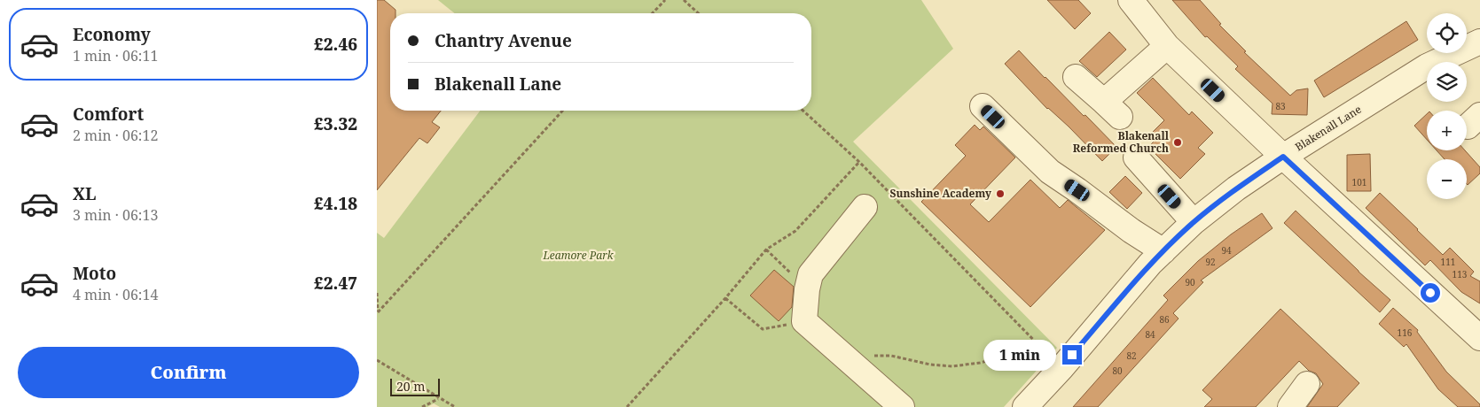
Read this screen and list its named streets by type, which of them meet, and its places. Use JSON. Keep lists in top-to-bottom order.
{
  "streets": {
    "street": ["Blakenall Lane"]
  },
  "parks": ["Leamore Park"],
  "places": ["Blakenall Reformed Church", "Sunshine Academy"],
  "house_numbers": [
    "83",
    "101",
    "94",
    "92",
    "111",
    "113",
    "90",
    "86",
    "116",
    "84",
    "82",
    "80"
  ],
  "scale_bar": "20 m",
  "page": {
    "list": [
      {
        "name": "Economy",
        "note": "1 min · 06:11",
        "value": "£2.46"
      },
      {
        "name": "Comfort",
        "note": "2 min · 06:12",
        "value": "£3.32"
      },
      {
        "name": "XL",
        "note": "3 min · 06:13",
        "value": "£4.18"
      },
      {
        "name": "Moto",
        "note": "4 min · 06:14",
        "value": "£2.47"
      }
    ],
    "map_buttons": ["+", "−"],
    "banner": ["Chantry Avenue", "Blakenall Lane"],
    "buttons": "Confirm",
    "bubble": "1 min",
    "scale": "20 m"
  }
}
